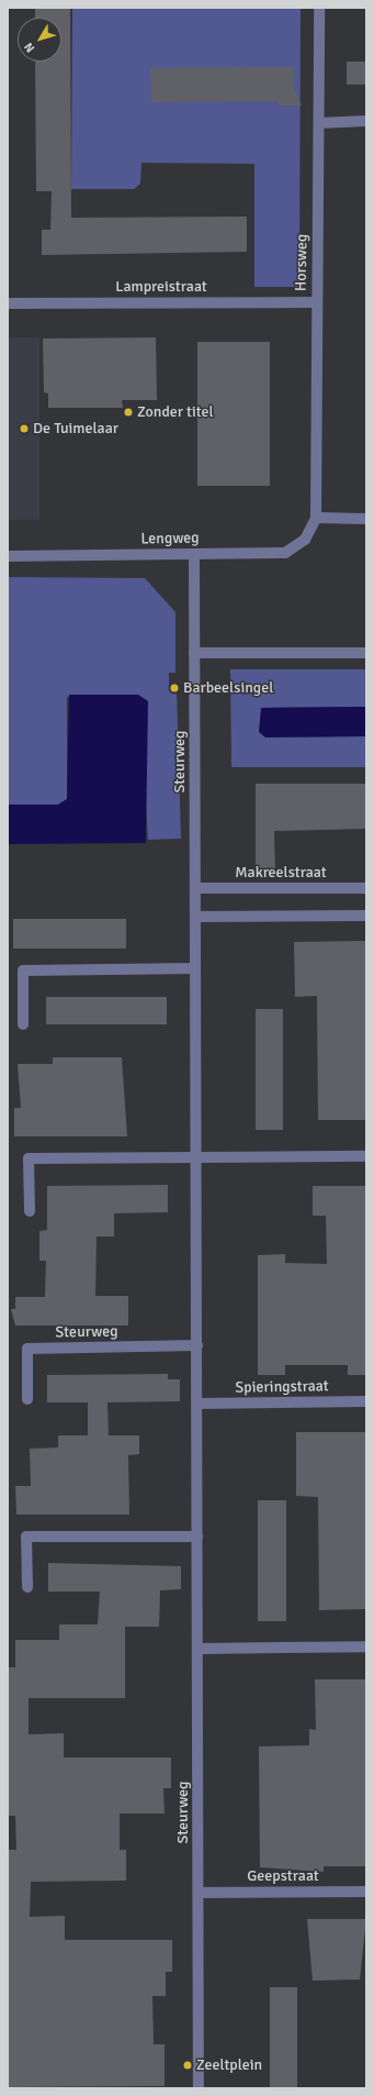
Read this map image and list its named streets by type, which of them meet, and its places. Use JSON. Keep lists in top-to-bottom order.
{
  "streets": {
    "street": [
      "Horsweg",
      "Lampreistraat",
      "Lengweg",
      "Steurweg",
      "Makreelstraat",
      "Spieringstraat",
      "Geepstraat"
    ]
  },
  "crossings": [
    ["Horsweg", "Lampreistraat"],
    ["Horsweg", "Lengweg"],
    ["Lengweg", "Steurweg"],
    ["Steurweg", "Makreelstraat"],
    ["Steurweg", "Spieringstraat"],
    ["Steurweg", "Geepstraat"]
  ],
  "places": [
    "Zonder titel",
    "De Tuimelaar",
    "Barbeelsingel",
    "Zeeltplein"
  ],
  "north": "bottom left"
}
